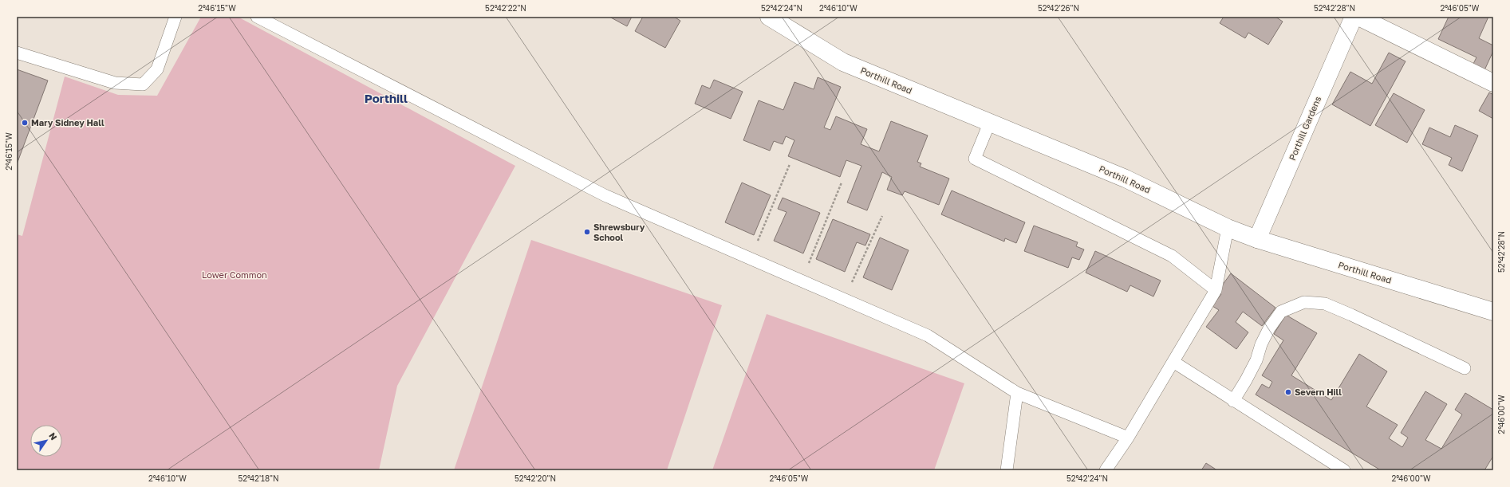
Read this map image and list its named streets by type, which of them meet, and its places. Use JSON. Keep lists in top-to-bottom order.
{
  "streets": {
    "street": ["Porthill Road", "Porthill Gardens"]
  },
  "crossings": [
    ["Porthill Road", "Porthill Gardens"]
  ],
  "districts": ["Porthill"],
  "parks": ["Lower Common"],
  "places": ["Mary Sidney Hall", "Shrewsbury School", "Severn Hill"],
  "north": "top right",
  "coordinates": [
    "2°46'15\"W",
    "52°42'22\"N",
    "52°42'24\"N",
    "2°46'10\"W",
    "52°42'26\"N",
    "52°42'28\"N",
    "2°46'05\"W",
    "2°46'00\"W",
    "52°42'18\"N",
    "52°42'20\"N"
  ]
}
